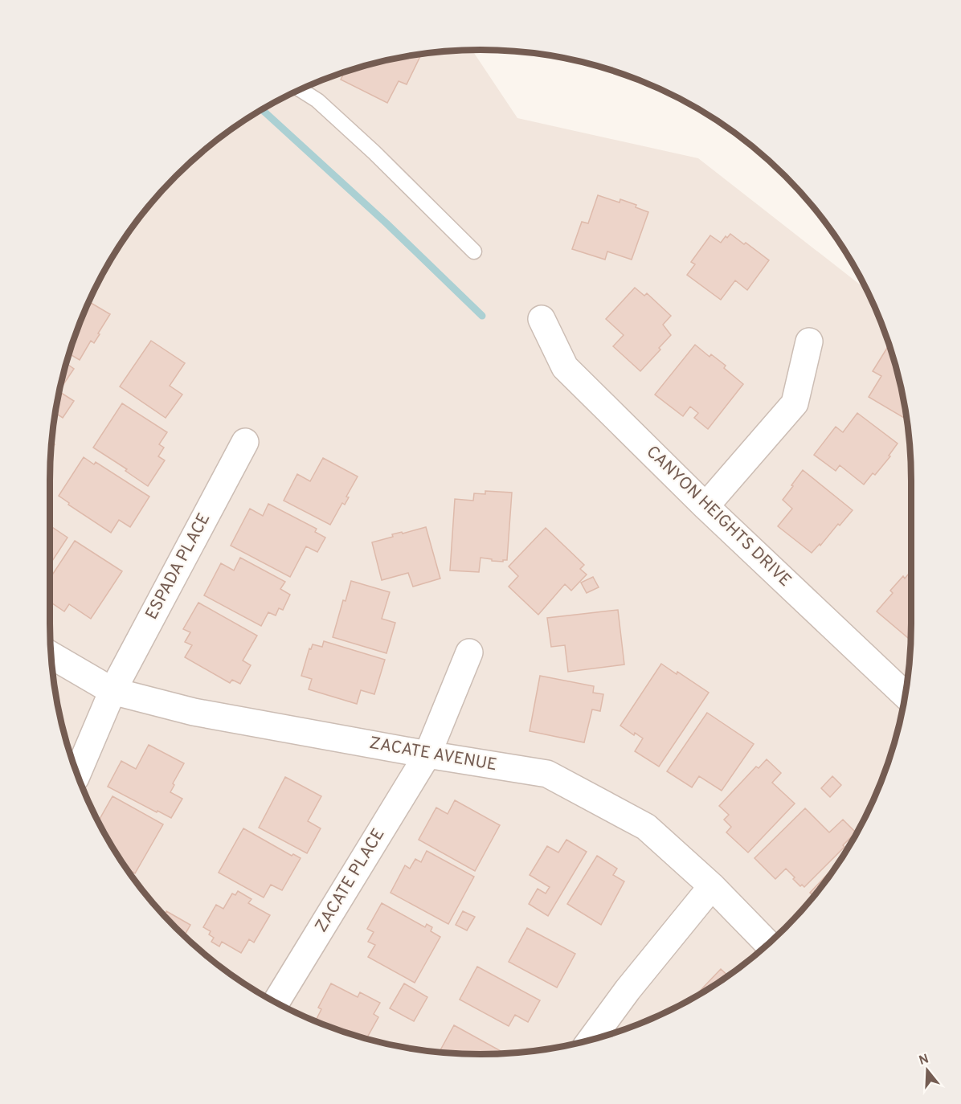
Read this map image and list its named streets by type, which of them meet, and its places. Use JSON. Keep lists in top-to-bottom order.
{
  "streets": {
    "street": [
      "CANYON HEIGHTS DRIVE",
      "ESPADA PLACE",
      "ZACATE AVENUE",
      "ZACATE PLACE"
    ]
  },
  "crossings": [
    ["ESPADA PLACE", "ZACATE AVENUE"],
    ["ZACATE AVENUE", "ZACATE PLACE"]
  ],
  "north": "top"
}
